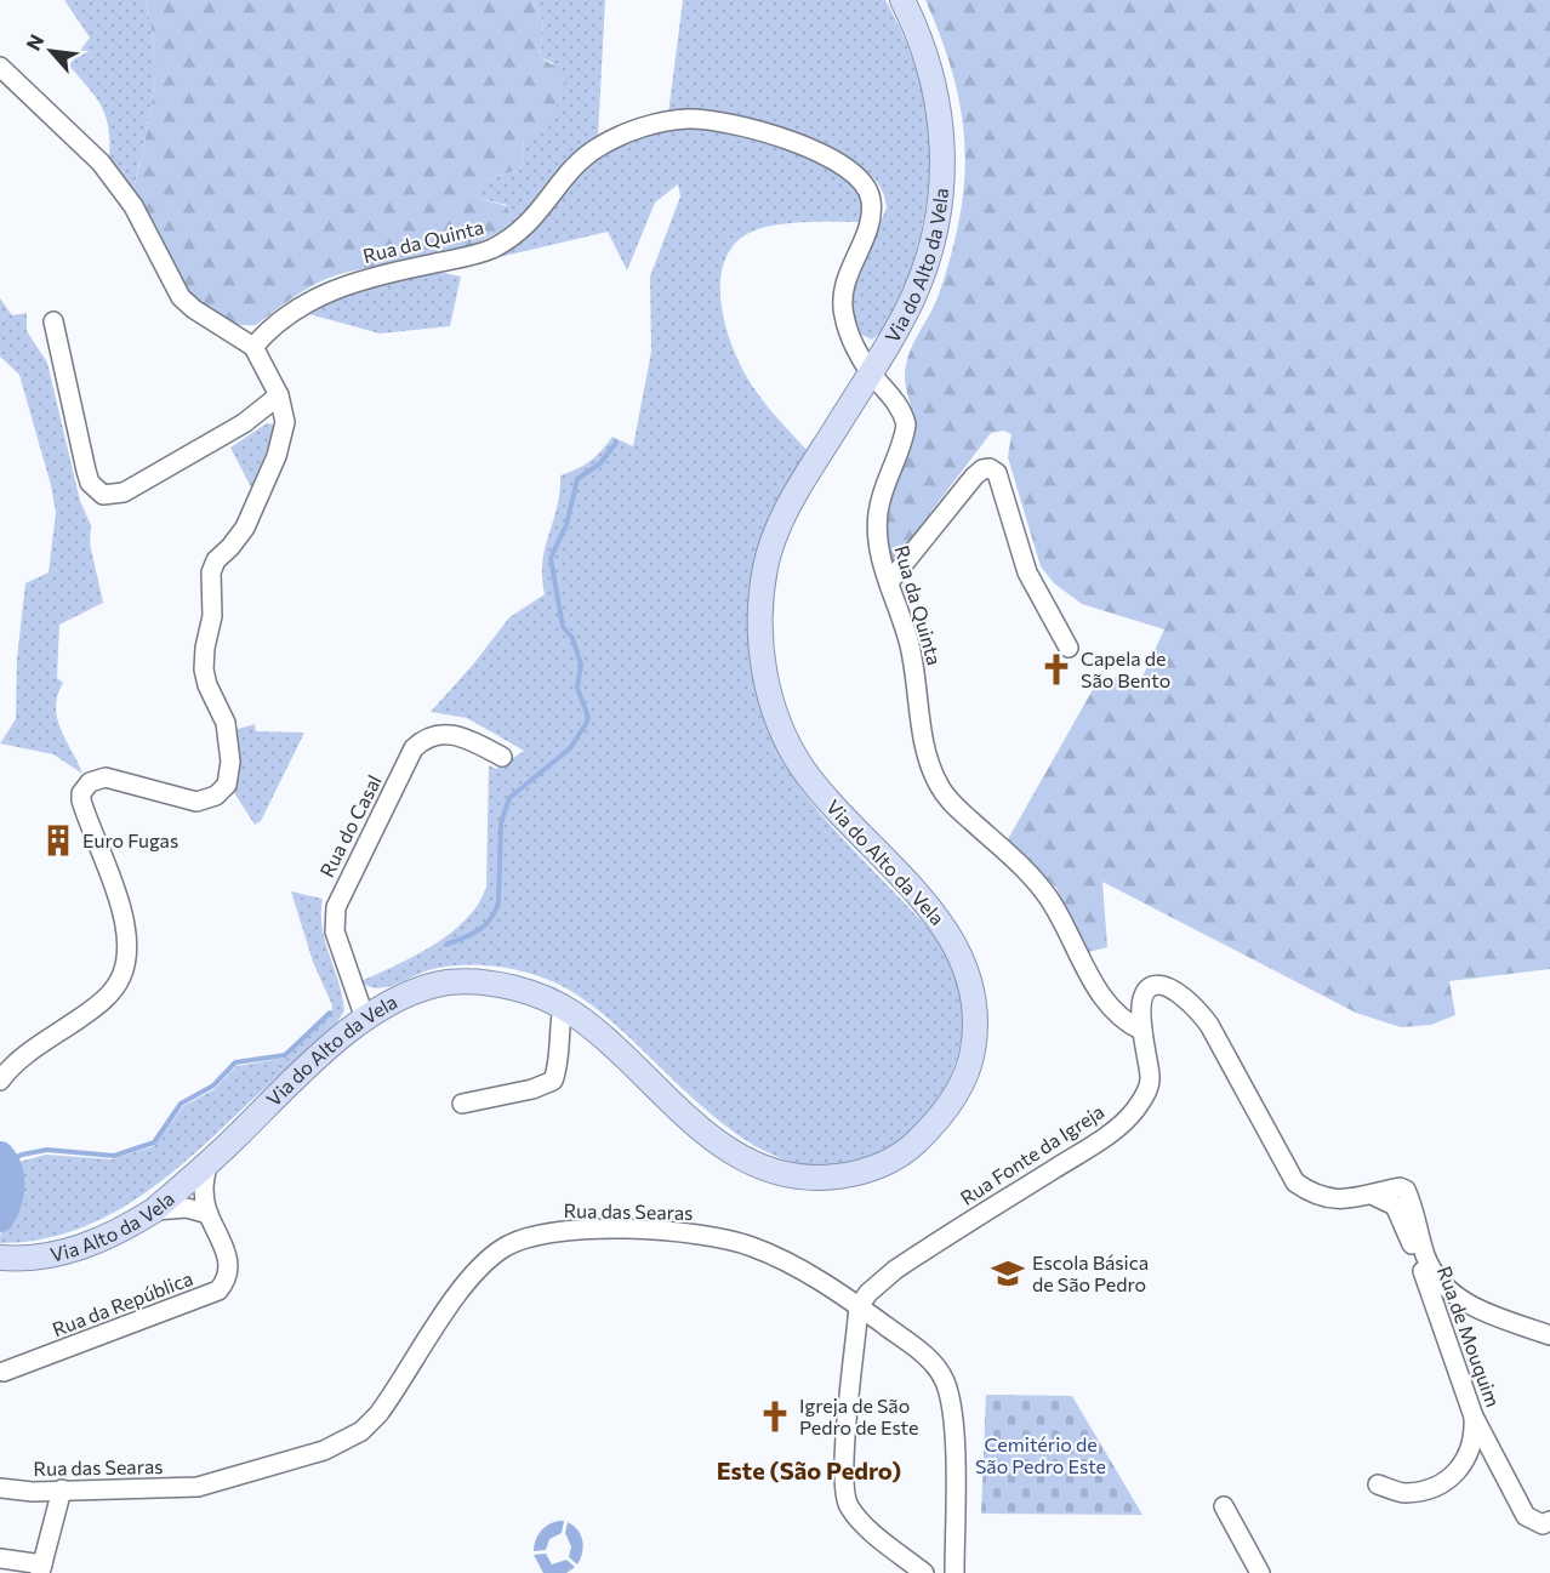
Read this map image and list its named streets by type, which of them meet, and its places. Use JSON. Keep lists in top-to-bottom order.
{
  "streets": {
    "main road": ["Via do Alto da Vela", "Via Alto da Vela"],
    "street": [
      "Rua da Quinta",
      "Rua do Casal",
      "Rua Fonte da Igreja",
      "Rua das Searas",
      "Rua da República",
      "Rua de Mouquim"
    ]
  },
  "crossings": [
    ["Rua da Quinta", "Via do Alto da Vela"],
    ["Rua da Quinta", "Rua Fonte da Igreja"],
    ["Via do Alto da Vela", "Rua do Casal"],
    ["Via do Alto da Vela", "Via Alto da Vela"],
    ["Rua Fonte da Igreja", "Rua das Searas"],
    ["Rua Fonte da Igreja", "Rua de Mouquim"],
    ["Via Alto da Vela", "Rua da República"]
  ],
  "districts": ["Este (São Pedro)"],
  "parks": ["Cemitério de São Pedro Este"],
  "places": {
    "church": ["Capela de São Bento", "Igreja de São Pedro de Este"],
    "building": ["Euro Fugas"],
    "school or university": ["Escola Básica de São Pedro"]
  },
  "north": "top left"
}
